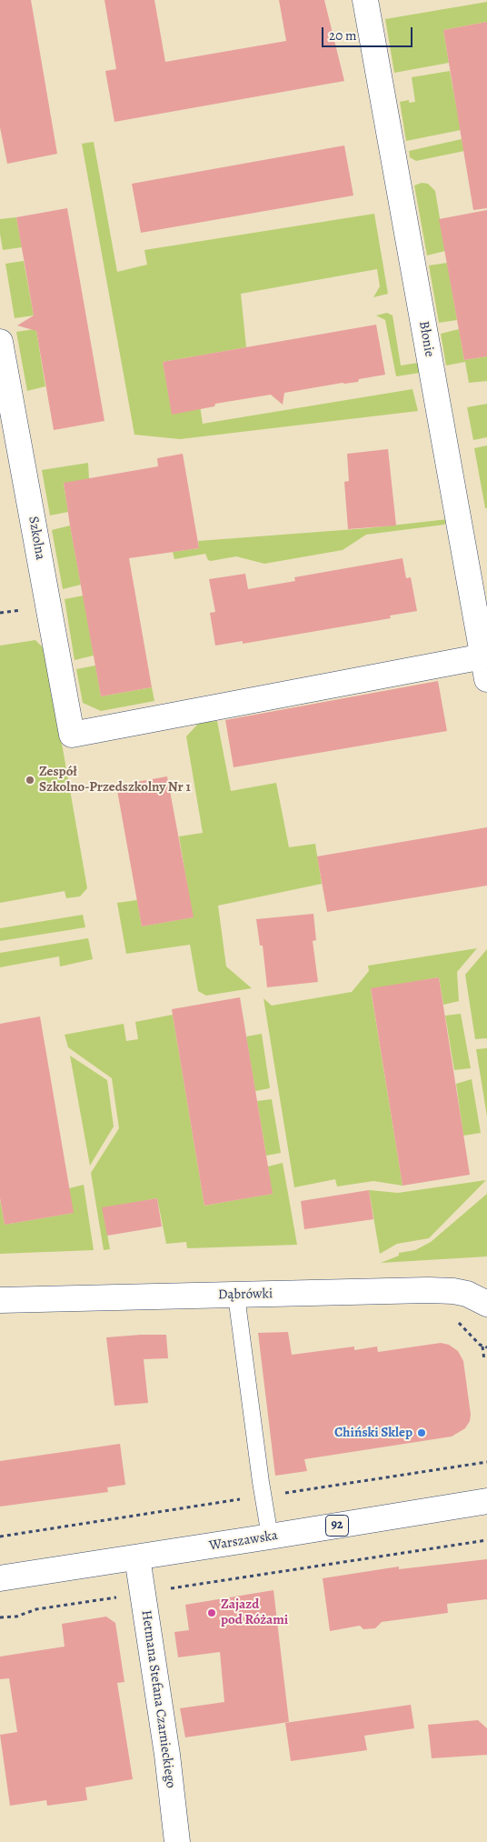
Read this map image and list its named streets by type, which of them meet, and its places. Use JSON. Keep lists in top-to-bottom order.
{
  "streets": {
    "street": [
      "Błonie",
      "Szkolna",
      "Dąbrówki",
      "92",
      "Warszawska",
      "Hetmana Stefana Czarnieckiego"
    ]
  },
  "crossings": [
    ["Błonie", "Szkolna"],
    ["Warszawska", "Hetmana Stefana Czarnieckiego"]
  ],
  "places": ["Zespół Szkolno-Przedszkolny Nr 1", "Chiński Sklep", "Zajazd pod Różami"],
  "scale_bar": "20 m"
}
